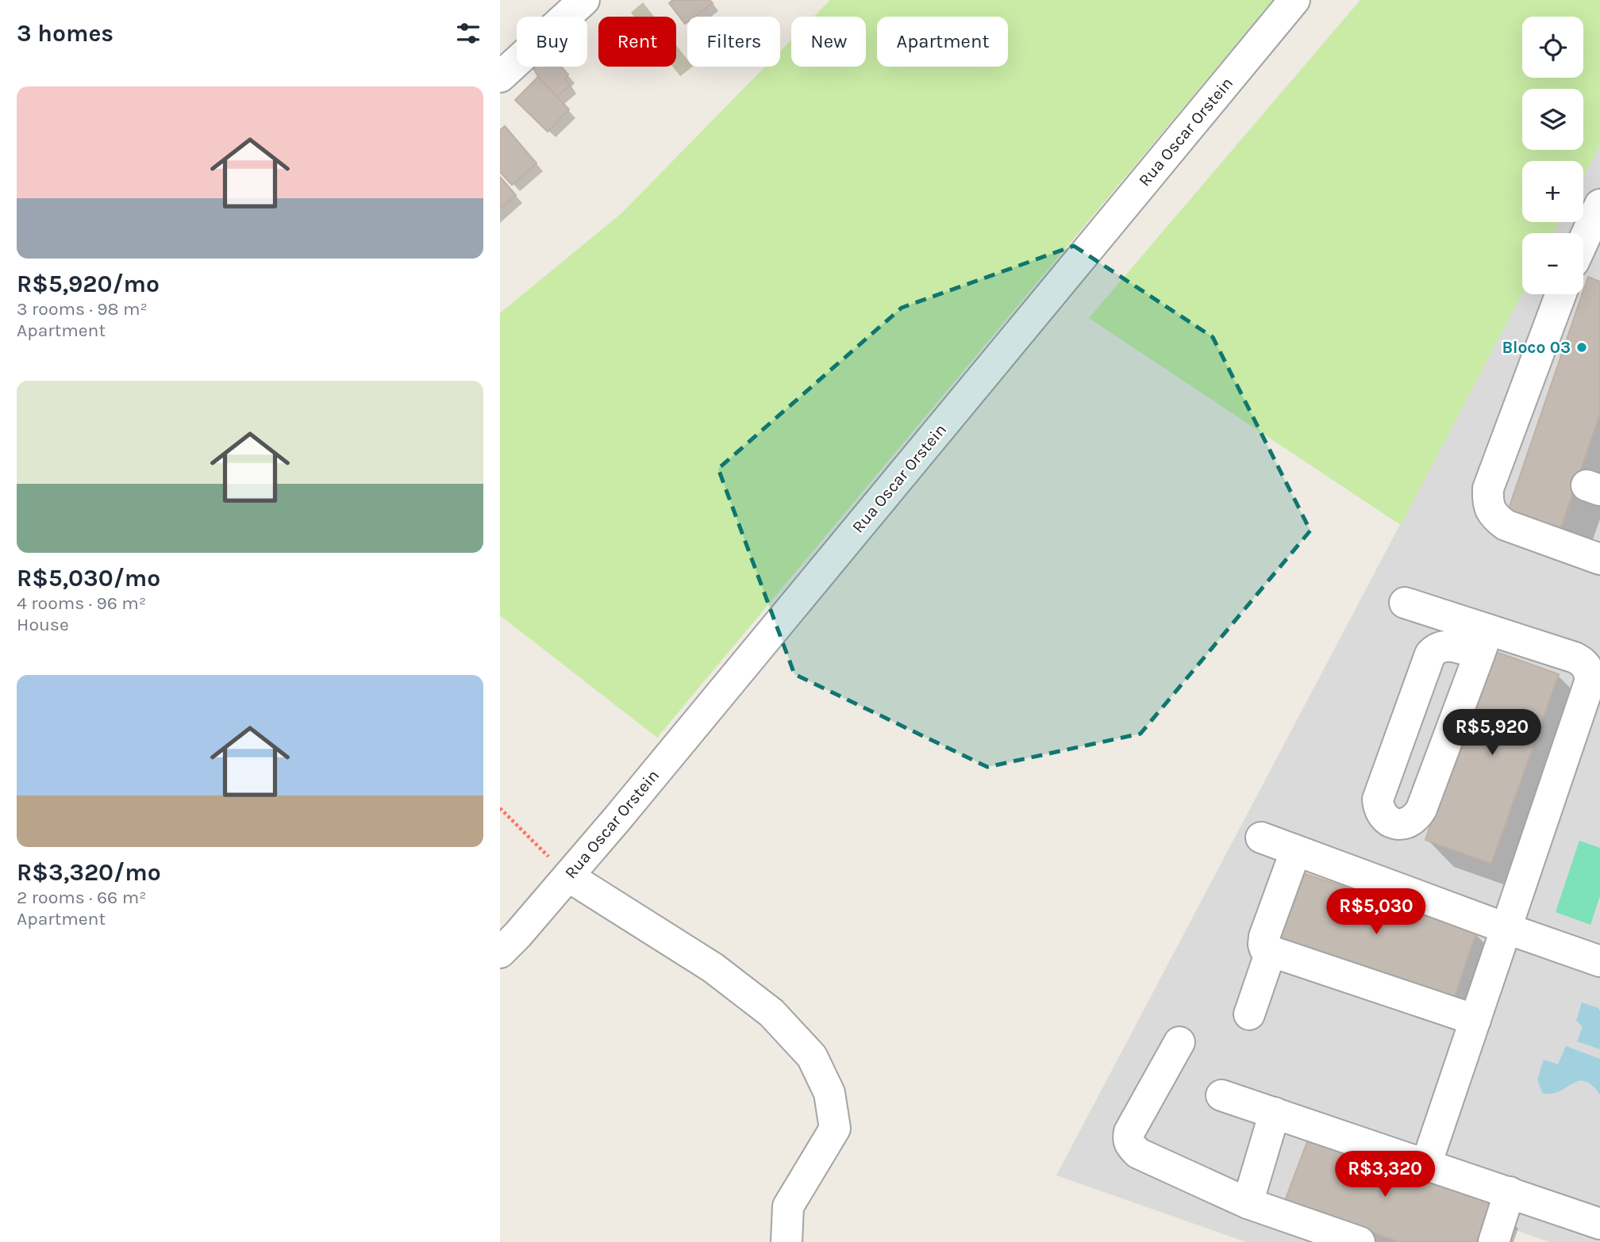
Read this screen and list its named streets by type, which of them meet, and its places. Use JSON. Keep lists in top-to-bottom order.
{
  "streets": {
    "street": ["Rua Oscar Orstein"]
  },
  "places": ["Bloco 03"],
  "page": {
    "heading": "3 homes",
    "map_buttons": ["+", "−"],
    "chip": [
      "Buy",
      "Rent",
      "Filters",
      "New",
      "Apartment"
    ],
    "list": [
      {
        "name": "R$5,920/mo",
        "note": "3 rooms · 98 m² · Apartment"
      },
      {
        "name": "R$5,030/mo",
        "note": "4 rooms · 96 m² · House"
      },
      {
        "name": "R$3,320/mo",
        "note": "2 rooms · 66 m² · Apartment"
      }
    ],
    "price": ["R$5,920", "R$5,030", "R$3,320"]
  }
}
